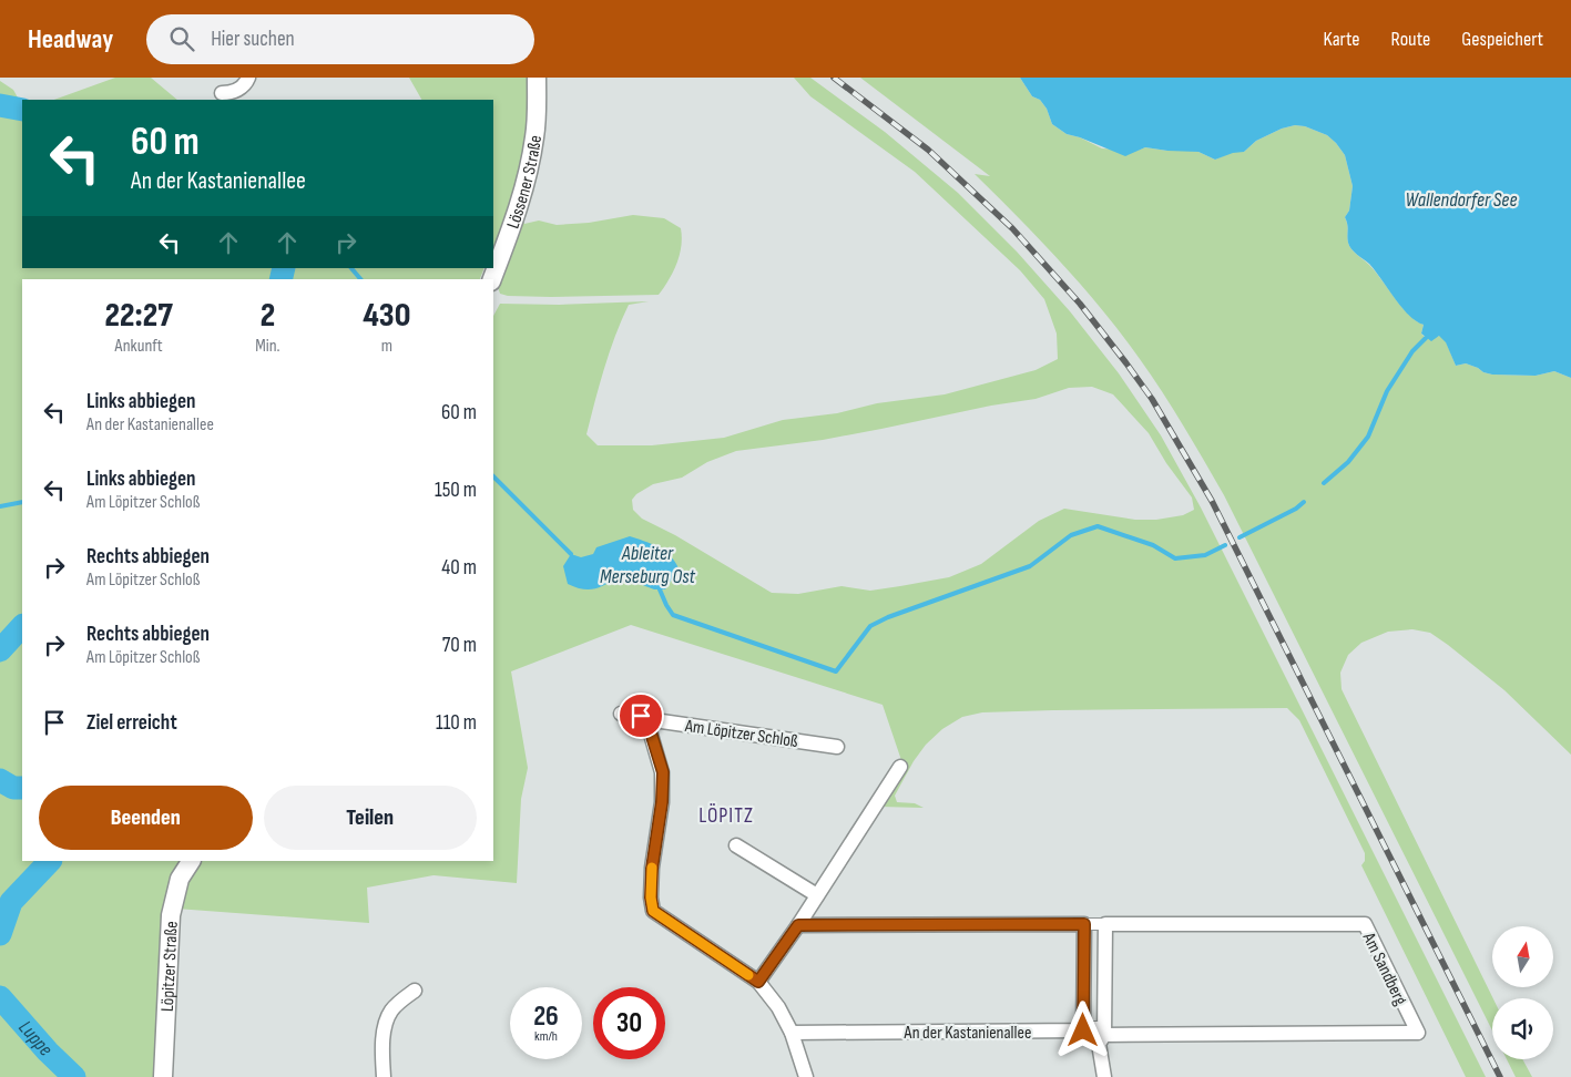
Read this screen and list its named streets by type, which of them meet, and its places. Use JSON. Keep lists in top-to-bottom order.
{
  "streets": {
    "street": [
      "Lössener Straße",
      "Am Löpitzer Schloß",
      "Löpitzer Straße",
      "Am Sandberg",
      "An der Kastanienallee"
    ]
  },
  "districts": ["LÖPITZ"],
  "water": ["Wallendorfer See", "Ableiter Merseburg Ost", "Luppe"],
  "north": "top",
  "page": {
    "header": "Headway",
    "search": "Hier suchen",
    "nav": ["Karte", "Route", "Gespeichert"],
    "turn": ["60 m", "An der Kastanienallee"],
    "eta": [
      "22:27",
      "Ankunft",
      "2",
      "Min.",
      "430",
      "m"
    ],
    "list": [
      {
        "name": "Links abbiegen",
        "note": "An der Kastanienallee",
        "value": "60 m"
      },
      {
        "name": "Links abbiegen",
        "note": "Am Löpitzer Schloß",
        "value": "150 m"
      },
      {
        "name": "Rechts abbiegen",
        "note": "Am Löpitzer Schloß",
        "value": "40 m"
      },
      {
        "name": "Rechts abbiegen",
        "note": "Am Löpitzer Schloß",
        "value": "70 m"
      },
      {
        "name": "Ziel erreicht",
        "value": "110 m"
      }
    ],
    "buttons": ["Beenden", "Teilen"],
    "speed": "26 km/h",
    "limit": "30"
  }
}
